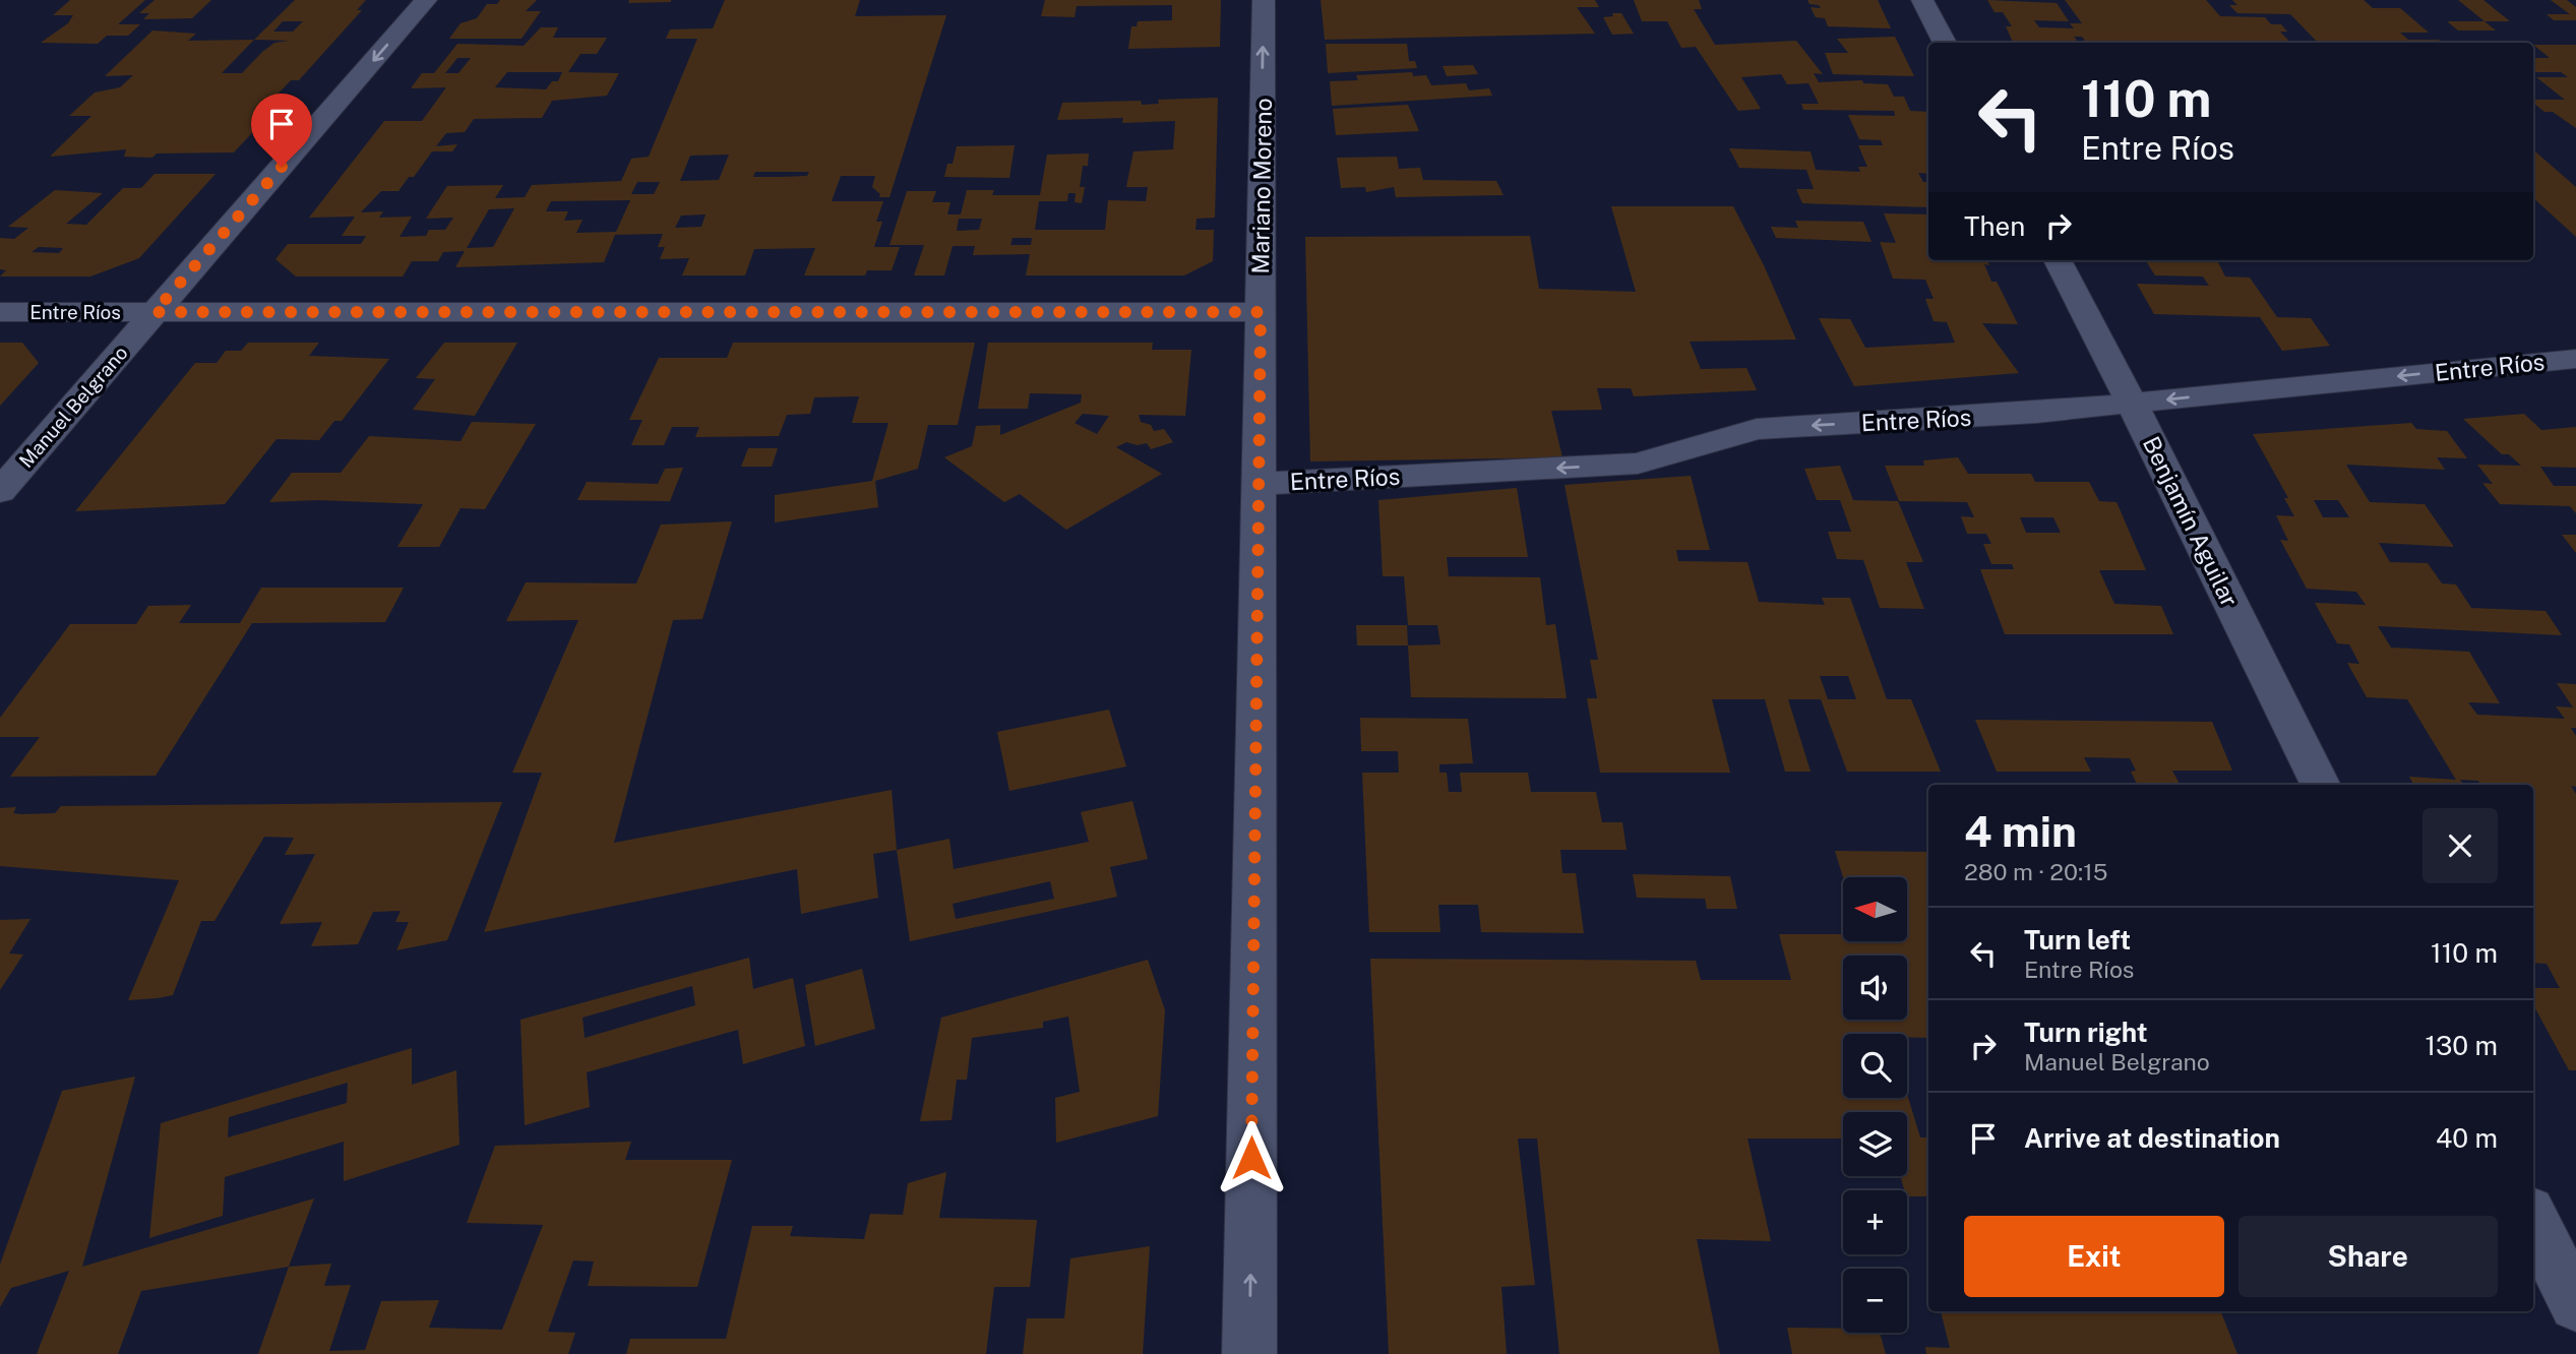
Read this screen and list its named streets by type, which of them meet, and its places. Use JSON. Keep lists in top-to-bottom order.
{
  "streets": {
    "street": [
      "Mariano Moreno",
      "Entre Ríos",
      "Manuel Belgrano",
      "Benjamín Aguilar"
    ]
  },
  "crossings": [
    ["Mariano Moreno", "Entre Ríos"],
    ["Entre Ríos", "Manuel Belgrano"],
    ["Entre Ríos", "Benjamín Aguilar"]
  ],
  "one_way": ["Mariano Moreno", "Entre Ríos", "Manuel Belgrano"],
  "north": "left",
  "page": {
    "turn": ["110 m", "Entre Ríos"],
    "then": "Then",
    "heading": ["4 min", "280 m · 20:15"],
    "map_buttons": ["+", "−"],
    "list": [
      {
        "name": "Turn left",
        "note": "Entre Ríos",
        "value": "110 m"
      },
      {
        "name": "Turn right",
        "note": "Manuel Belgrano",
        "value": "130 m"
      },
      {
        "name": "Arrive at destination",
        "value": "40 m"
      }
    ],
    "buttons": ["Exit", "Share"]
  }
}
